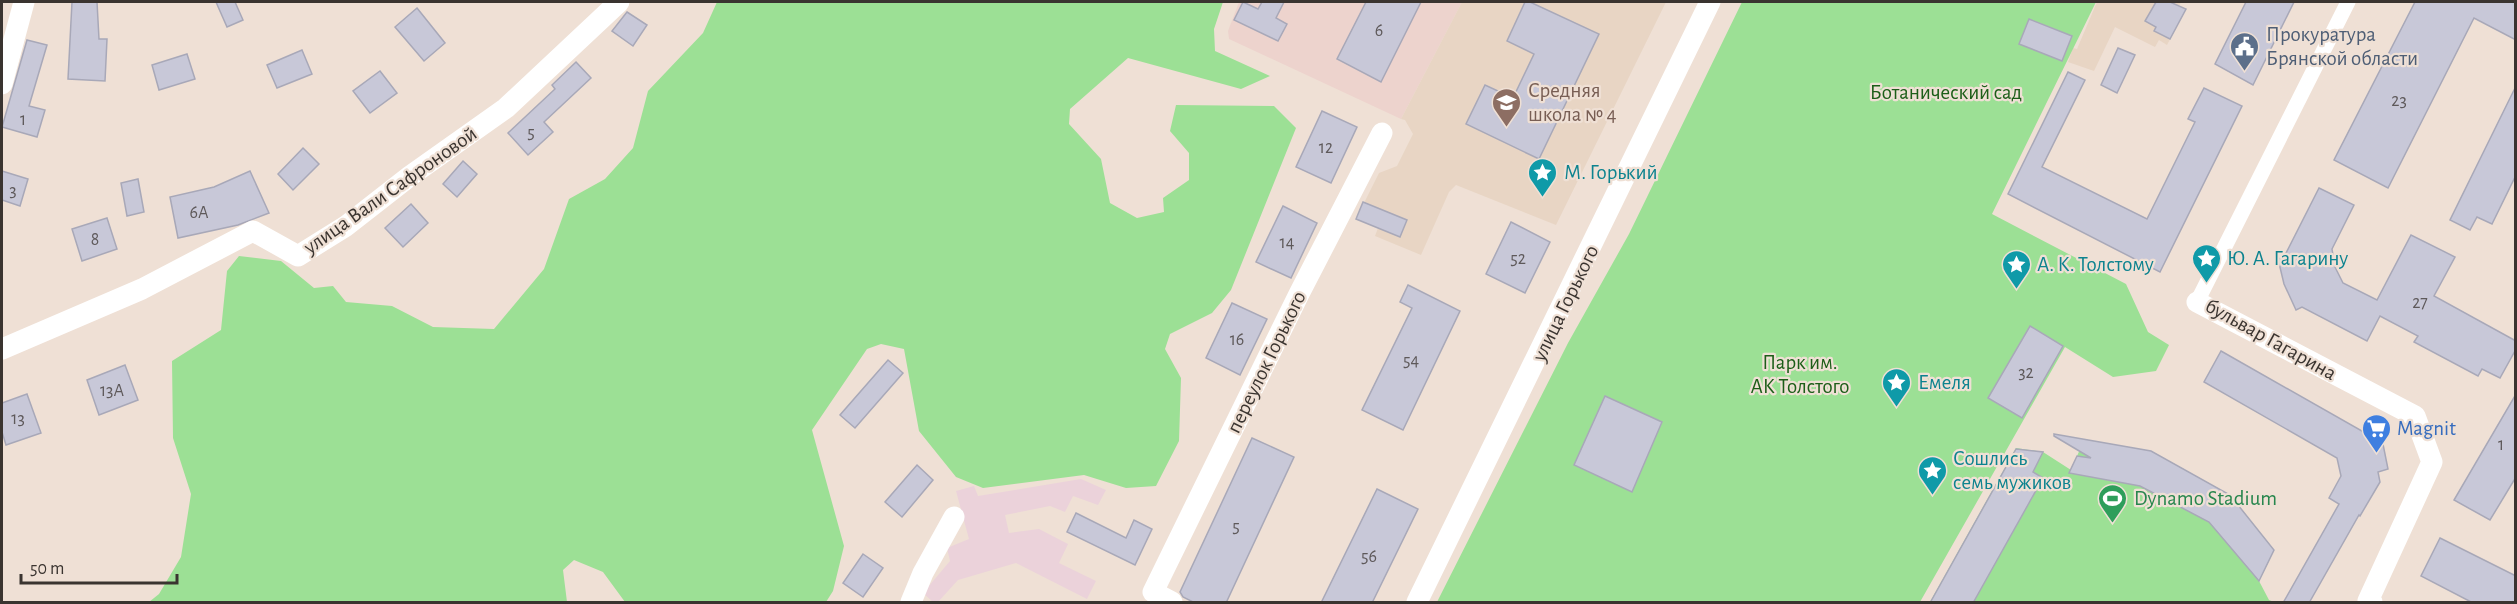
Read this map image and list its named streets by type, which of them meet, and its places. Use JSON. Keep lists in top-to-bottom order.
{
  "streets": {
    "street": [
      "улица Вали Сафроновой",
      "улица Горького",
      "бульвар Гагарина",
      "переулок Горького"
    ]
  },
  "parks": ["Ботанический сад", "Парк им. АК Толстого"],
  "places": {
    "public building": ["Прокуратура Брянской области"],
    "school or university": ["Средняя школа № 4"],
    "place": [
      "М. Горький",
      "Ю. А. Гагарину",
      "А. К. Толстому",
      "Емеля",
      "Сошлись семь мужиков"
    ],
    "supermarket": ["Magnit"],
    "sports": ["Dynamo Stadium"]
  },
  "house_numbers": [
    "6",
    "23",
    "1",
    "5",
    "12",
    "3",
    "6А",
    "8",
    "14",
    "52",
    "27",
    "16",
    "54",
    "32",
    "13А",
    "13",
    "1",
    "5",
    "56"
  ],
  "scale_bar": "50 m"
}
